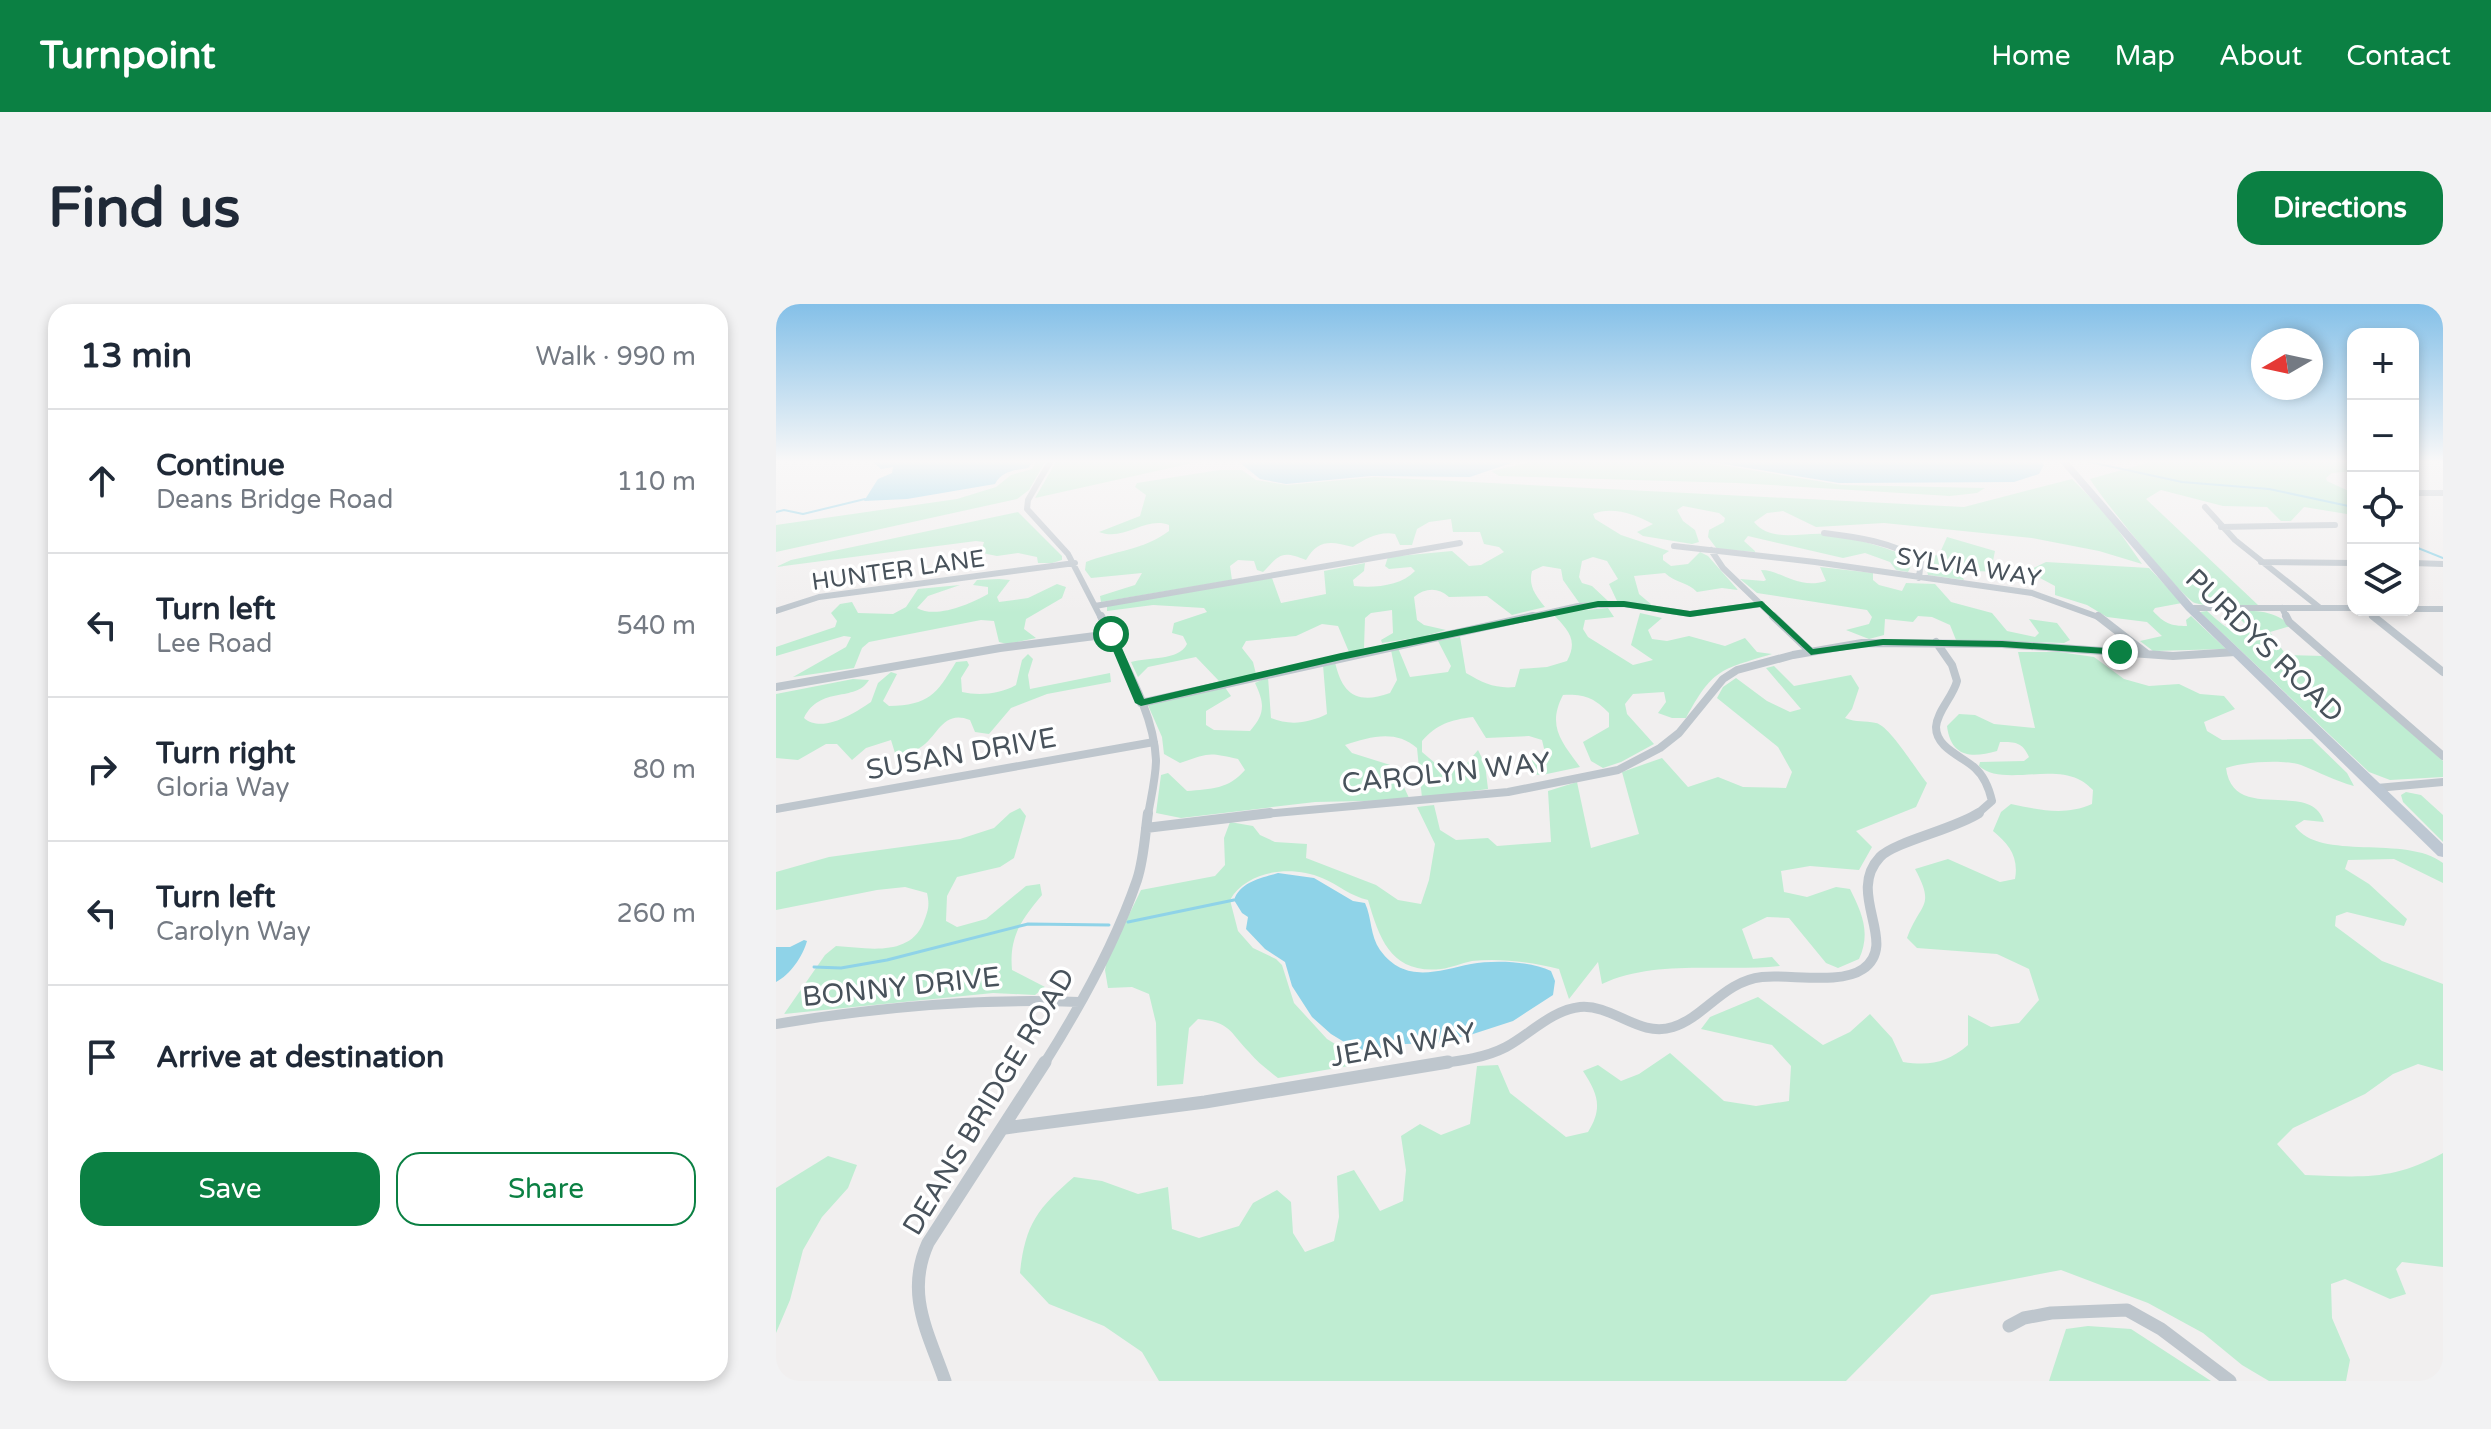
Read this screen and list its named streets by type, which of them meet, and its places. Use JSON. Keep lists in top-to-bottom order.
{
  "streets": {
    "main road": ["PURDYS ROAD"],
    "street": [
      "SYLVIA WAY",
      "HUNTER LANE",
      "SUSAN DRIVE",
      "CAROLYN WAY",
      "BONNY DRIVE",
      "JEAN WAY",
      "DEANS BRIDGE ROAD"
    ]
  },
  "crossings": [
    ["SYLVIA WAY", "CAROLYN WAY"],
    ["HUNTER LANE", "DEANS BRIDGE ROAD"],
    ["PURDYS ROAD", "CAROLYN WAY"],
    ["SUSAN DRIVE", "DEANS BRIDGE ROAD"],
    ["CAROLYN WAY", "JEAN WAY"],
    ["CAROLYN WAY", "DEANS BRIDGE ROAD"],
    ["BONNY DRIVE", "DEANS BRIDGE ROAD"],
    ["JEAN WAY", "DEANS BRIDGE ROAD"]
  ],
  "north": "left",
  "page": {
    "header": "Turnpoint",
    "nav": [
      "Home",
      "Map",
      "About",
      "Contact"
    ],
    "buttons": [
      "Directions",
      ["Save", "Share"]
    ],
    "title": "Find us",
    "heading": ["13 min", "Walk · 990 m"],
    "map_buttons": ["+", "−"],
    "list": [
      ["Continue", "Deans Bridge Road", "110 m"],
      ["Turn left", "Lee Road", "540 m"],
      ["Turn right", "Gloria Way", "80 m"],
      ["Turn left", "Carolyn Way", "260 m"],
      "Arrive at destination"
    ]
  }
}
